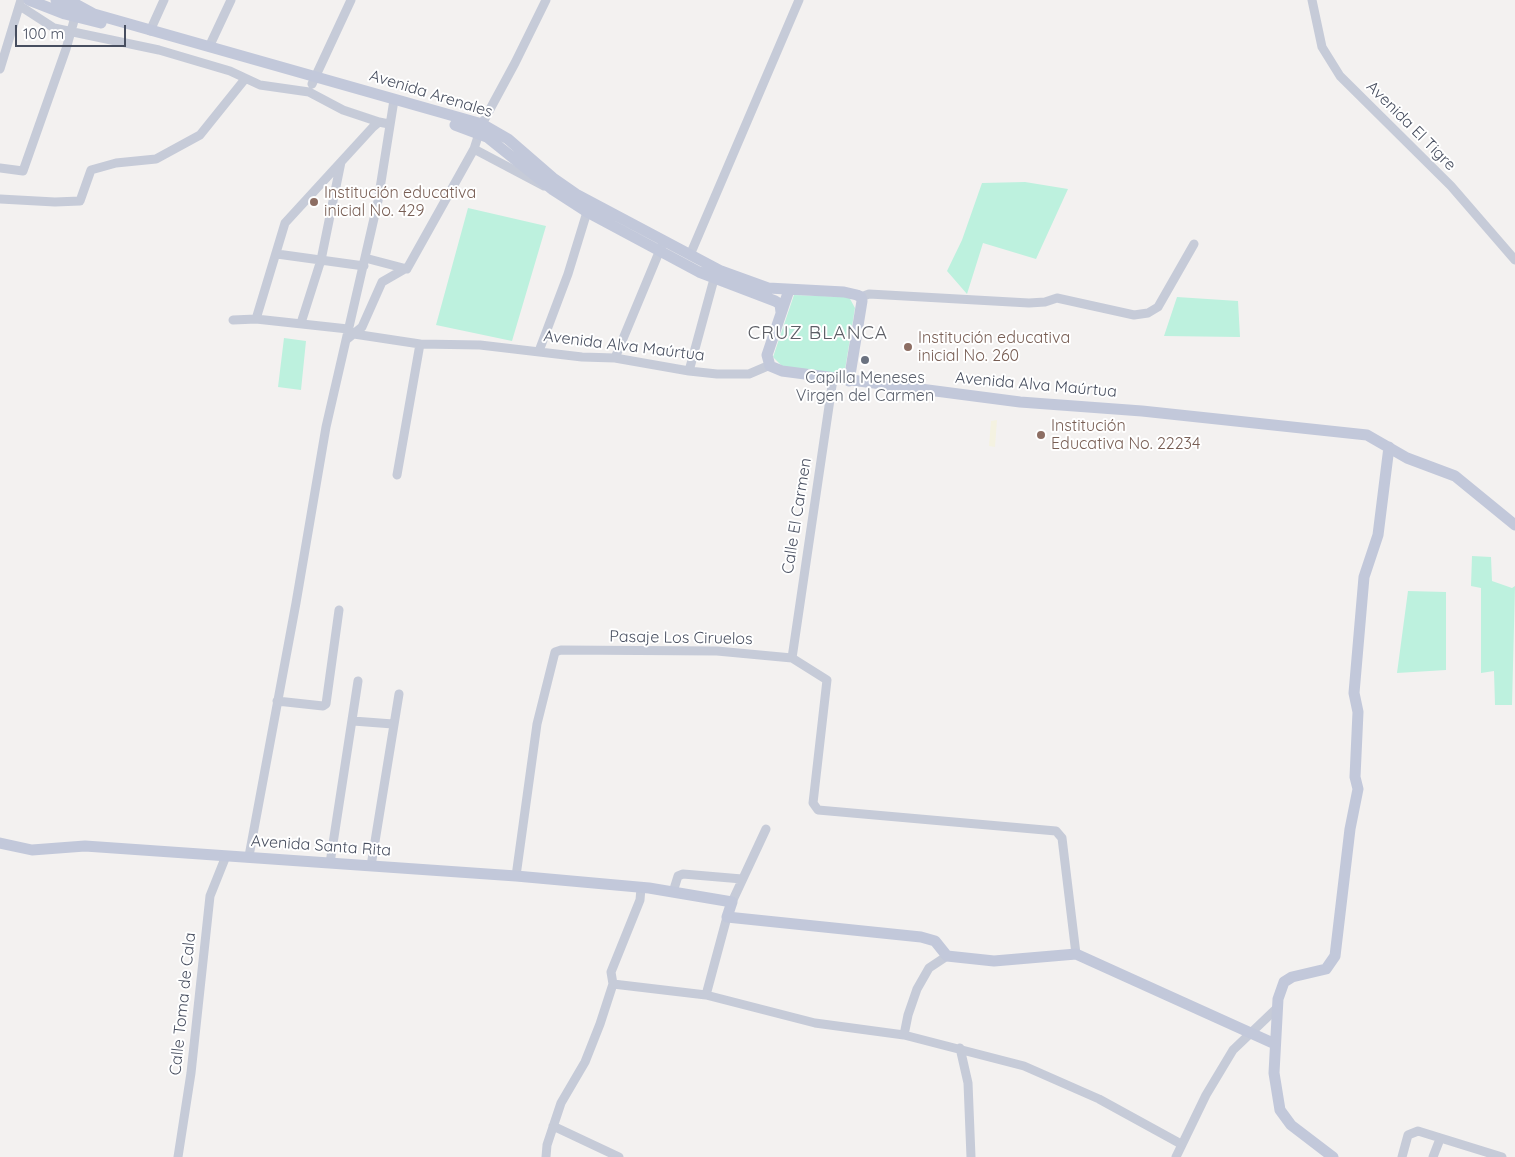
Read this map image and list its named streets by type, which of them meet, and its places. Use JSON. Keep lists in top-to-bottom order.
{
  "streets": {
    "street": [
      "Avenida Arenales",
      "Avenida El Tigre",
      "Avenida Alva Maúrtua",
      "Calle El Carmen",
      "Pasaje Los Ciruelos",
      "Avenida Santa Rita",
      "Calle Toma de Cala"
    ]
  },
  "crossings": [
    ["Avenida Alva Maúrtua", "Calle El Carmen"],
    ["Calle El Carmen", "Pasaje Los Ciruelos"],
    ["Pasaje Los Ciruelos", "Avenida Santa Rita"],
    ["Avenida Santa Rita", "Calle Toma de Cala"]
  ],
  "districts": ["CRUZ BLANCA"],
  "places": [
    "Institución educativa inicial No. 429",
    "Institución educativa inicial No. 260",
    "Capilla Meneses Virgen del Carmen",
    "Institución Educativa No. 22234"
  ],
  "scale_bar": "100 m"
}
